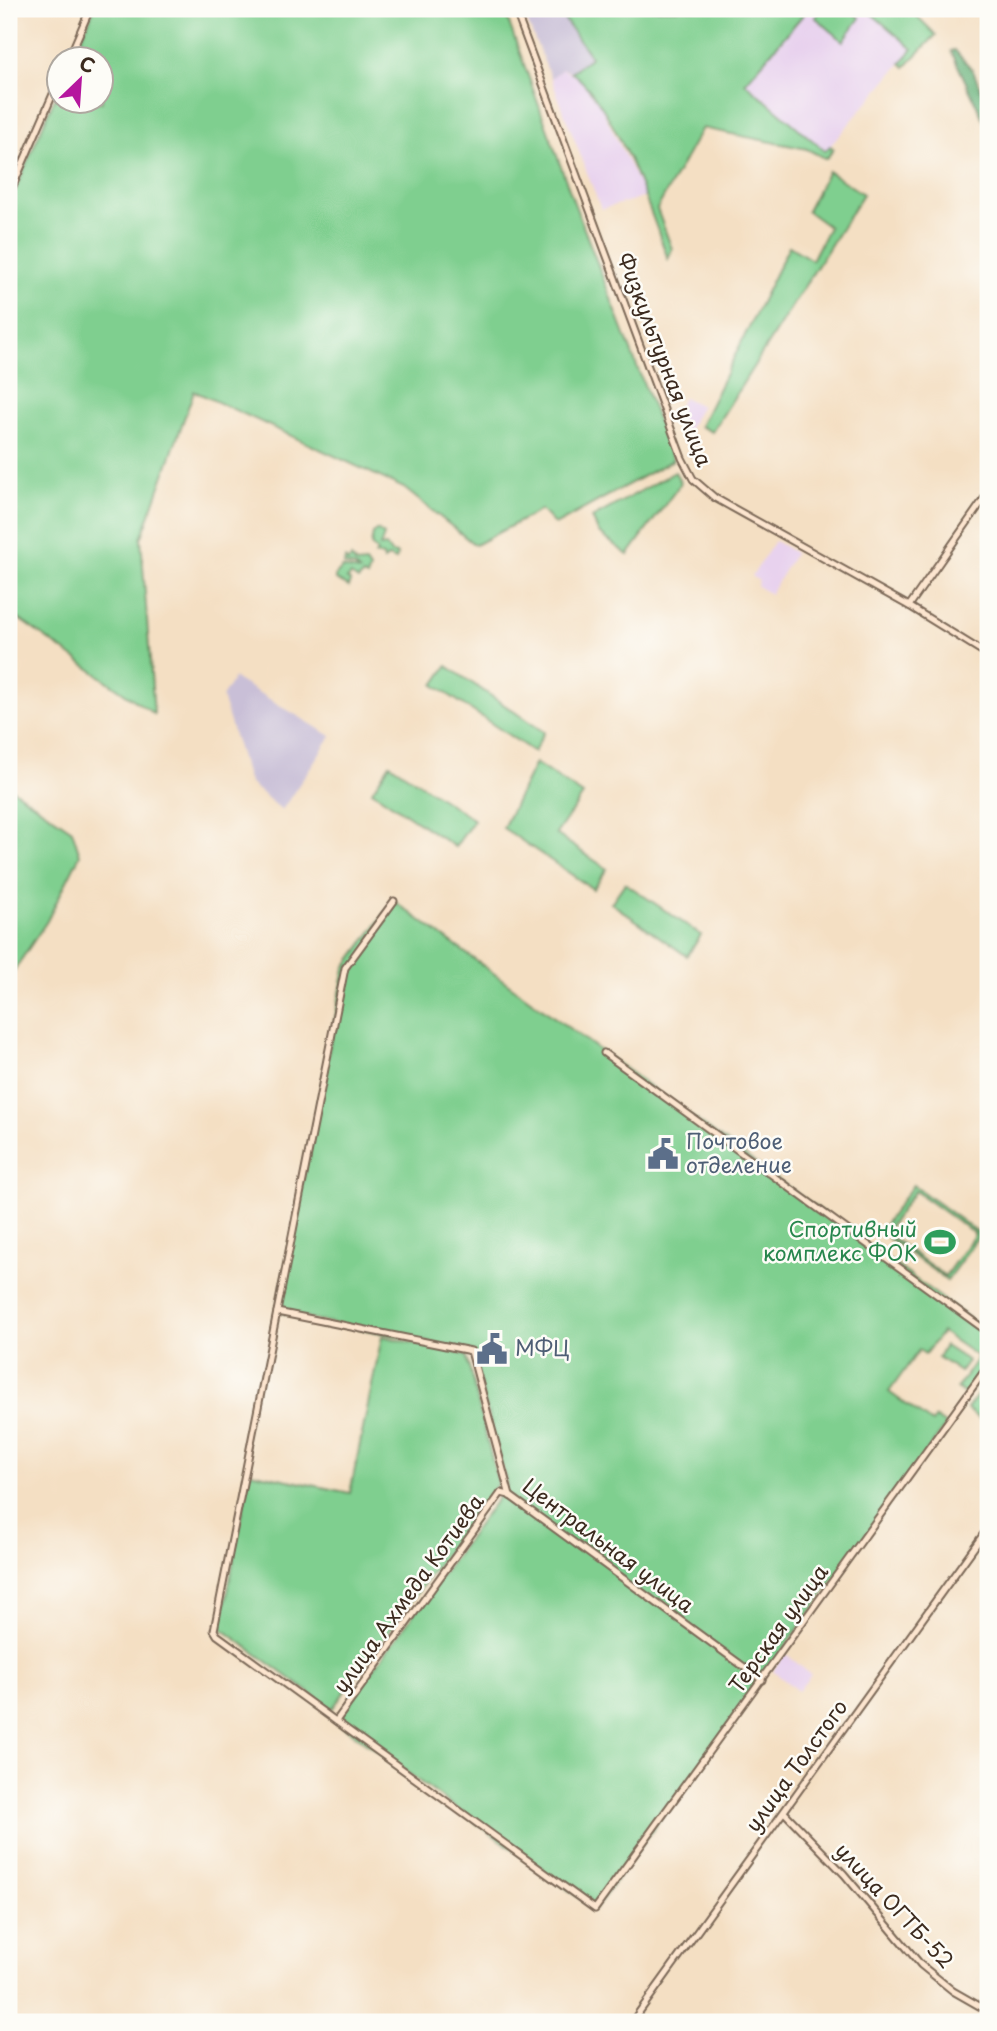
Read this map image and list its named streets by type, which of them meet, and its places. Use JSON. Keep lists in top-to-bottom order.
{
  "streets": {
    "street": [
      "Физкультурная улица",
      "Центральная улица",
      "улица Ахмеда Котиева",
      "Терская улица",
      "улица Толстого",
      "улица ОГТБ-52"
    ]
  },
  "crossings": [
    ["Центральная улица", "улица Ахмеда Котиева"],
    ["Центральная улица", "Терская улица"],
    ["улица Ахмеда Котиева", "Терская улица"],
    ["улица Толстого", "улица ОГТБ-52"]
  ],
  "places": {
    "public building": ["Почтовое отделение", "МФЦ"],
    "sports": ["Спортивный комплекс ФОК"]
  },
  "north": "top right"
}
